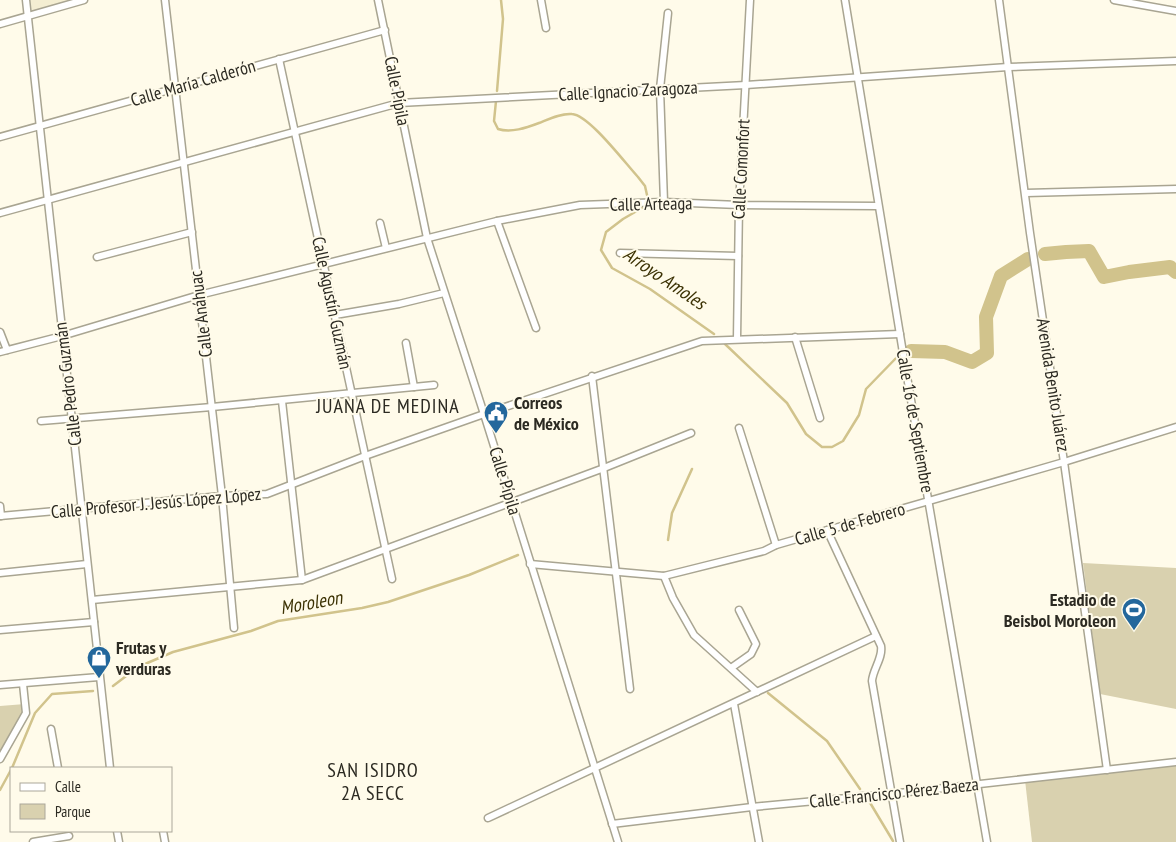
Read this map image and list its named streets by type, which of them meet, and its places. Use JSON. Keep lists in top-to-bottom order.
{
  "streets": {
    "street": [
      "Calle María Calderón",
      "Calle Pípila",
      "Calle Ignacio Zaragoza",
      "Calle Comonfort",
      "Calle Arteaga",
      "Calle Agustín Guzmán",
      "Calle Anáhuac",
      "Calle Pedro Guzmán",
      "Avenida Benito Juárez",
      "Calle 16 de Septiembre",
      "Calle Profesor J. Jesús López López",
      "Calle 5 de Febrero",
      "Calle Francisco Pérez Baeza"
    ]
  },
  "crossings": [
    ["Calle María Calderón", "Calle Pípila"],
    ["Calle María Calderón", "Calle Agustín Guzmán"],
    ["Calle María Calderón", "Calle Anáhuac"],
    ["Calle María Calderón", "Calle Pedro Guzmán"],
    ["Calle Pípila", "Calle Ignacio Zaragoza"],
    ["Calle Pípila", "Calle Arteaga"],
    ["Calle Pípila", "Calle Profesor J. Jesús López López"],
    ["Calle Pípila", "Calle 5 de Febrero"],
    ["Calle Pípila", "Calle Francisco Pérez Baeza"],
    ["Calle Ignacio Zaragoza", "Calle Comonfort"],
    ["Calle Ignacio Zaragoza", "Calle Agustín Guzmán"],
    ["Calle Ignacio Zaragoza", "Calle Anáhuac"],
    ["Calle Ignacio Zaragoza", "Calle Pedro Guzmán"],
    ["Calle Ignacio Zaragoza", "Avenida Benito Juárez"],
    ["Calle Ignacio Zaragoza", "Calle 16 de Septiembre"],
    ["Calle Comonfort", "Calle Arteaga"],
    ["Calle Comonfort", "Calle Profesor J. Jesús López López"],
    ["Calle Arteaga", "Calle Agustín Guzmán"],
    ["Calle Arteaga", "Calle Anáhuac"],
    ["Calle Arteaga", "Calle Pedro Guzmán"],
    ["Calle Arteaga", "Calle 16 de Septiembre"],
    ["Calle Agustín Guzmán", "Calle Profesor J. Jesús López López"],
    ["Calle Anáhuac", "Calle Profesor J. Jesús López López"],
    ["Calle Pedro Guzmán", "Calle Profesor J. Jesús López López"],
    ["Avenida Benito Juárez", "Calle 5 de Febrero"],
    ["Avenida Benito Juárez", "Calle Francisco Pérez Baeza"],
    ["Calle 16 de Septiembre", "Calle Profesor J. Jesús López López"],
    ["Calle 16 de Septiembre", "Calle 5 de Febrero"],
    ["Calle 16 de Septiembre", "Calle Francisco Pérez Baeza"]
  ],
  "districts": ["JUANA DE MEDINA", "SAN ISIDRO 2A SECC"],
  "water": ["Arroyo Amoles", "Moroleon"],
  "places": {
    "public building": ["Correos de México"],
    "sports": ["Estadio de Beisbol Moroleon"],
    "shop": ["Frutas y verduras"]
  },
  "legend": ["Calle", "Parque"]
}
